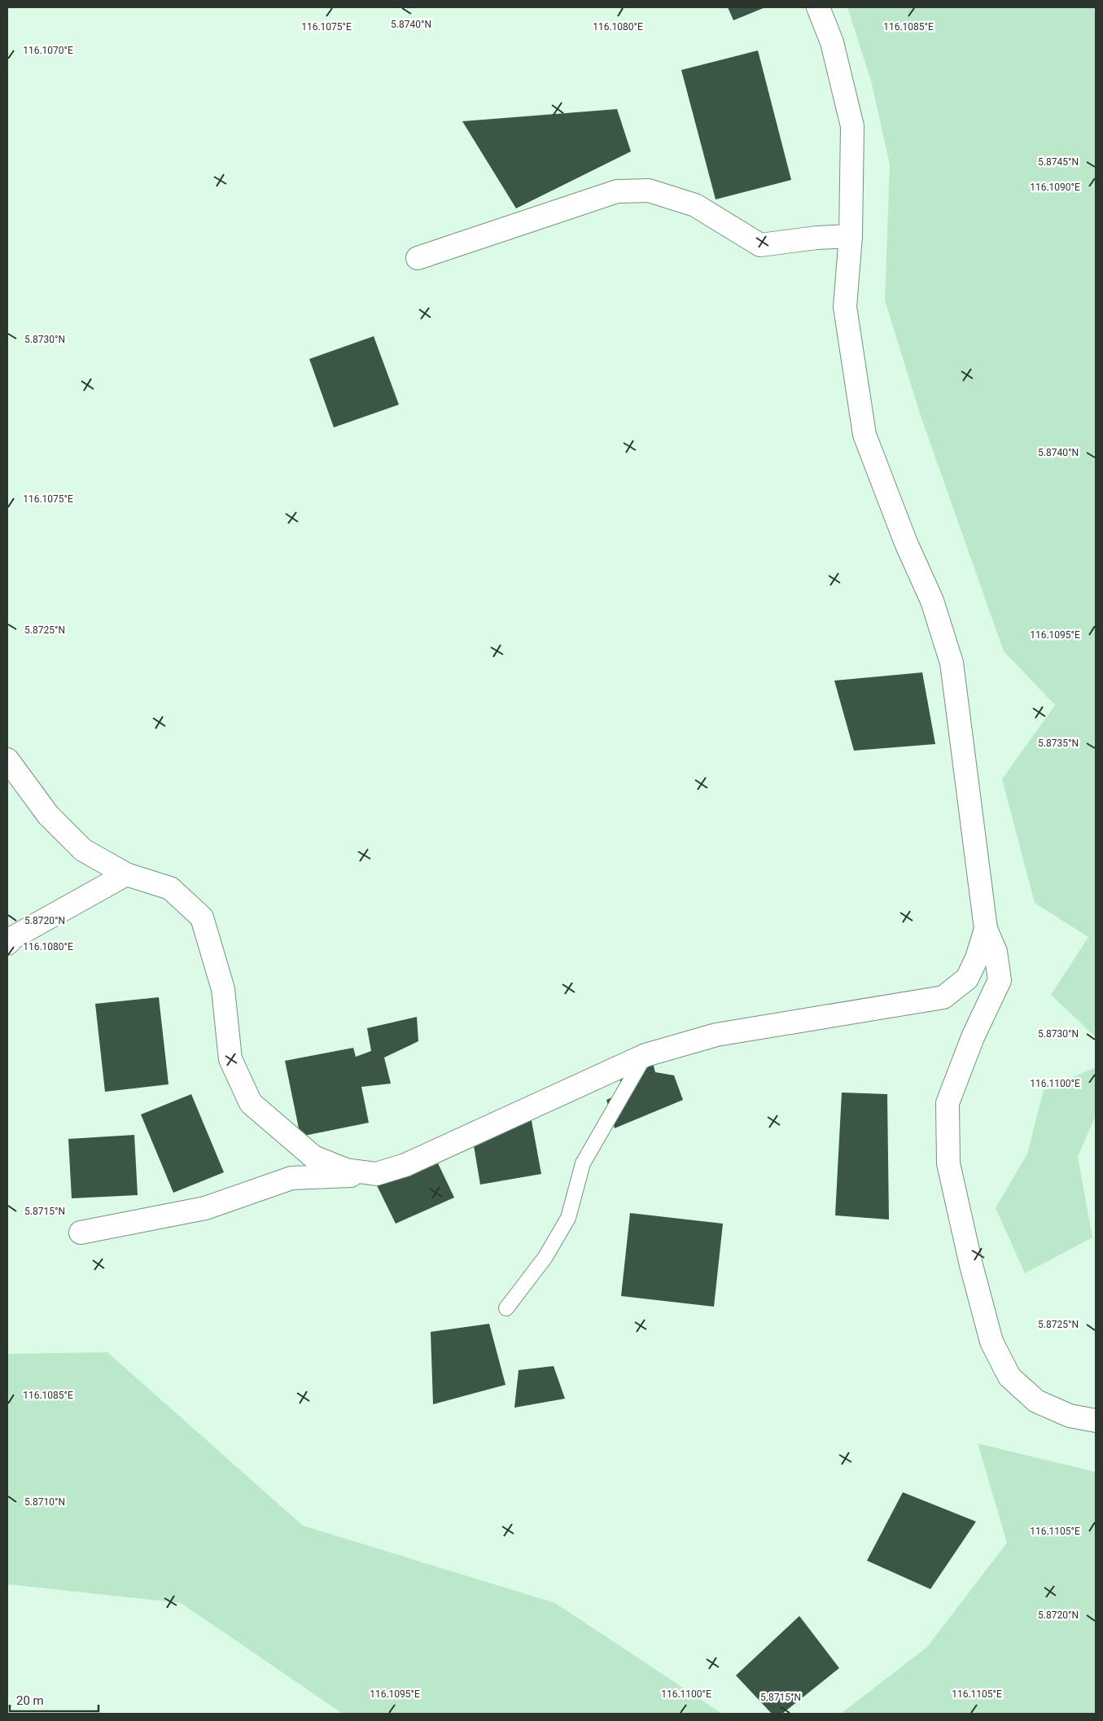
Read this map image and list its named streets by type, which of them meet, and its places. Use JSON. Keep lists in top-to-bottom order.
{
  "scale_bar": "20 m",
  "coordinates": [
    "5.8740°N",
    "116.1075°E",
    "116.1080°E",
    "116.1085°E",
    "116.1070°E",
    "5.8745°N",
    "116.1090°E",
    "5.8730°N",
    "5.8725°N",
    "116.1095°E",
    "5.8735°N",
    "5.8720°N",
    "116.1100°E",
    "5.8715°N",
    "5.8710°N",
    "116.1105°E"
  ]
}
